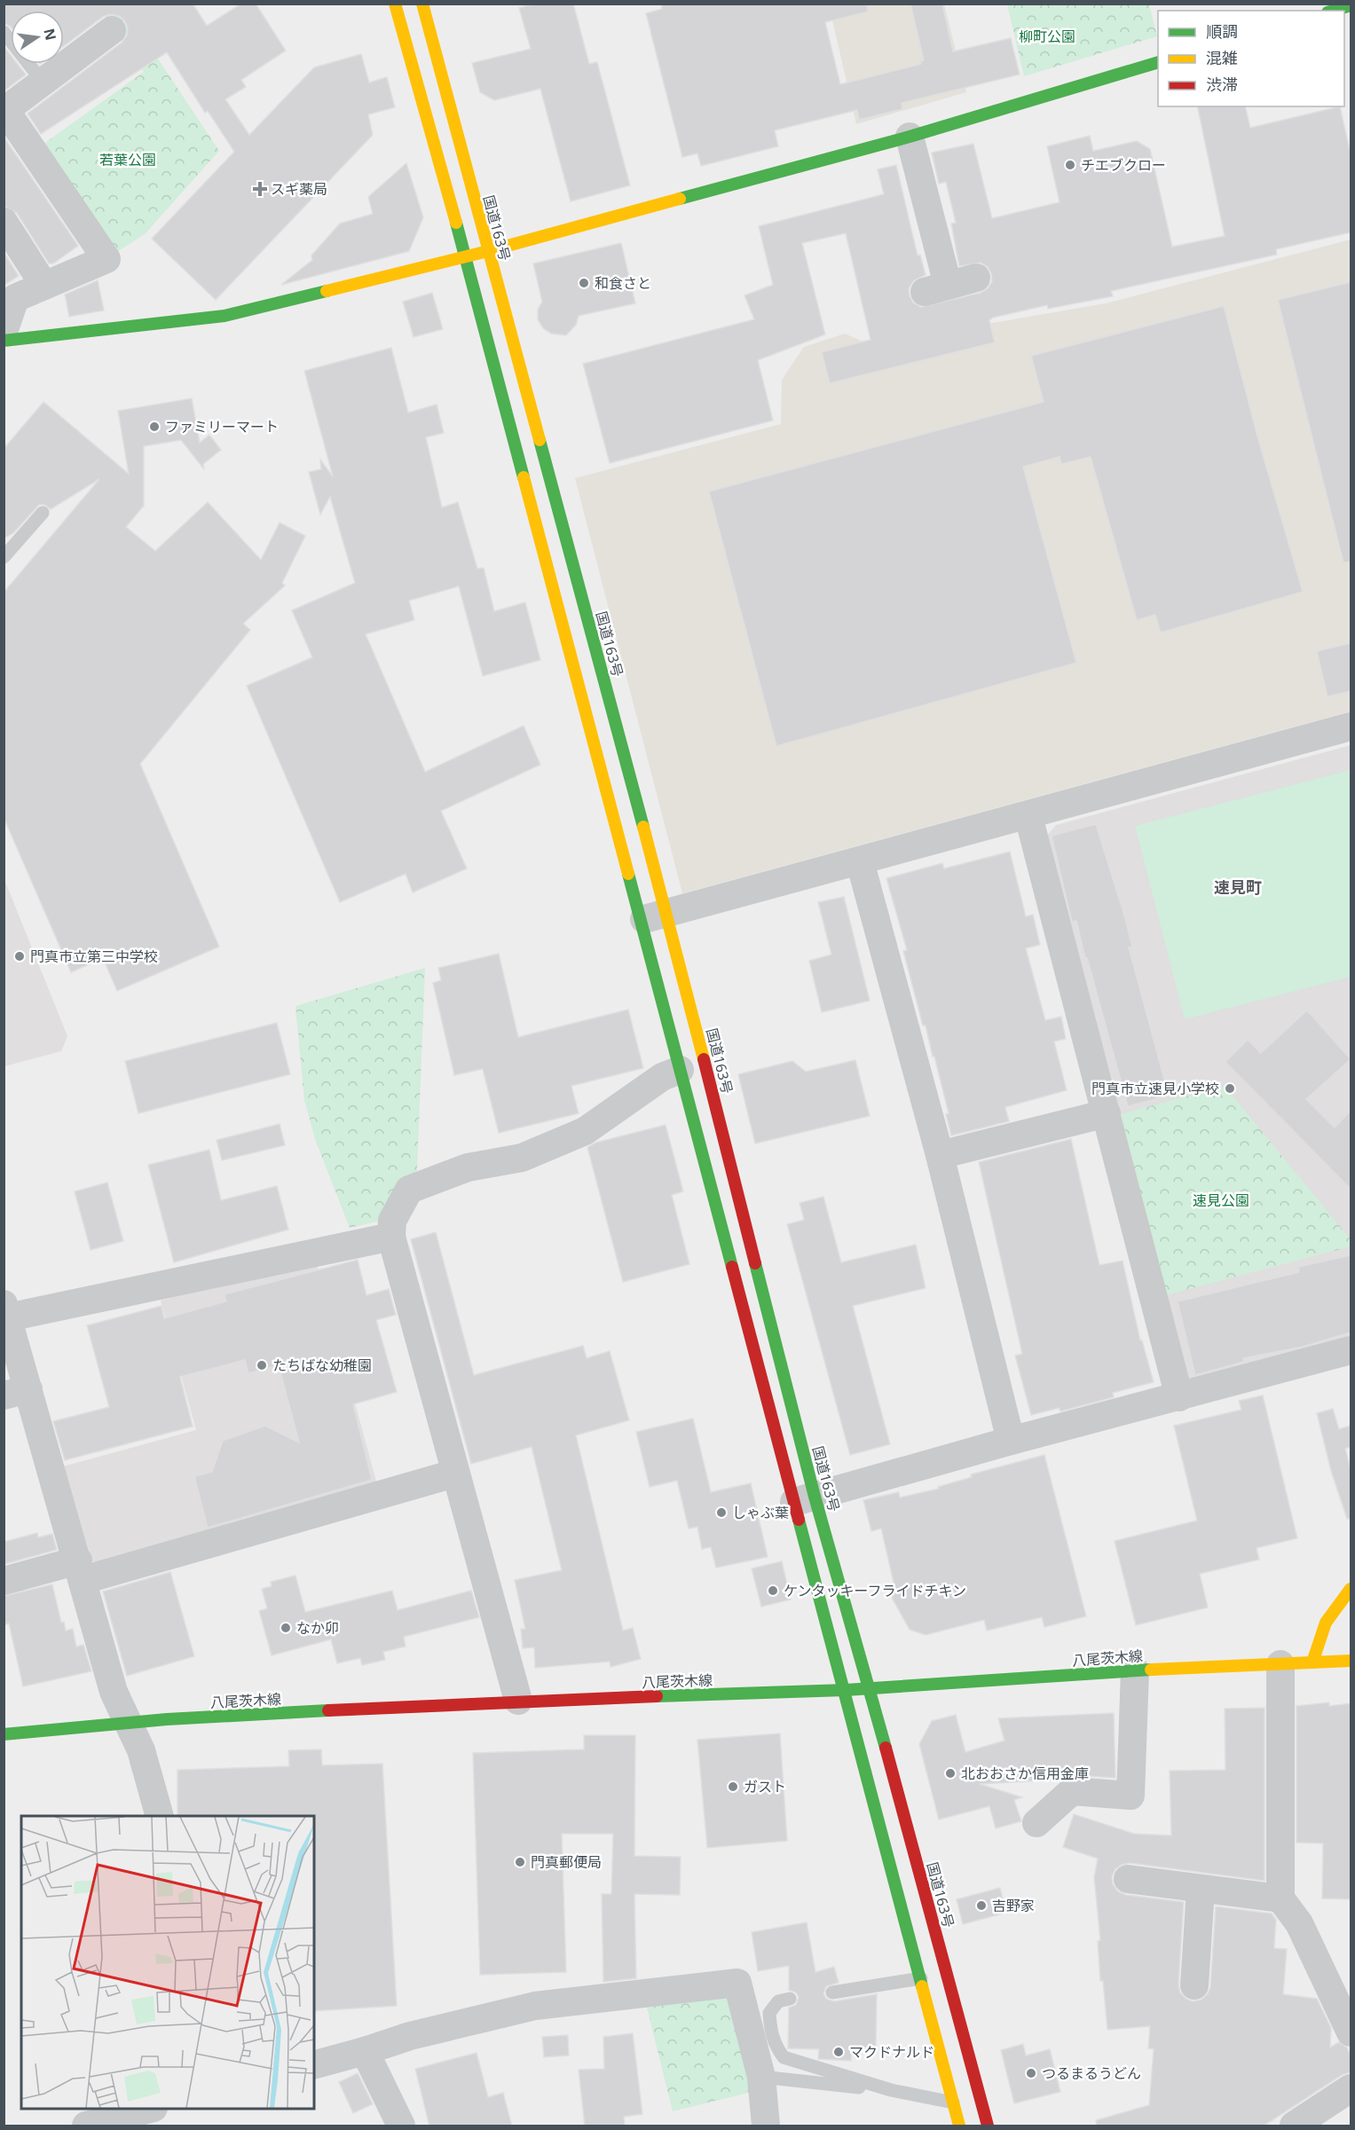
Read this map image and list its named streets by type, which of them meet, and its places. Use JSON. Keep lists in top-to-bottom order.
{
  "streets": {
    "main road": ["国道163号", "八尾茨木線"]
  },
  "crossings": [
    ["国道163号", "八尾茨木線"]
  ],
  "districts": ["速見町"],
  "parks": ["柳町公園", "若葉公園", "速見公園"],
  "places": {
    "other": [
      "チエブクロー",
      "和食さと",
      "ファミリーマート",
      "門真市立第三中学校",
      "門真市立速見小学校",
      "たちばな幼稚園",
      "しゃぶ葉",
      "ケンタッキーフライドチキン",
      "なか卯",
      "北おおさか信用金庫",
      "ガスト",
      "門真郵便局",
      "吉野家",
      "マクドナルド",
      "つるまるうどん"
    ],
    "health": ["スギ薬局"]
  },
  "legend": ["順調", "混雑", "渋滞"],
  "north": "right"
}
